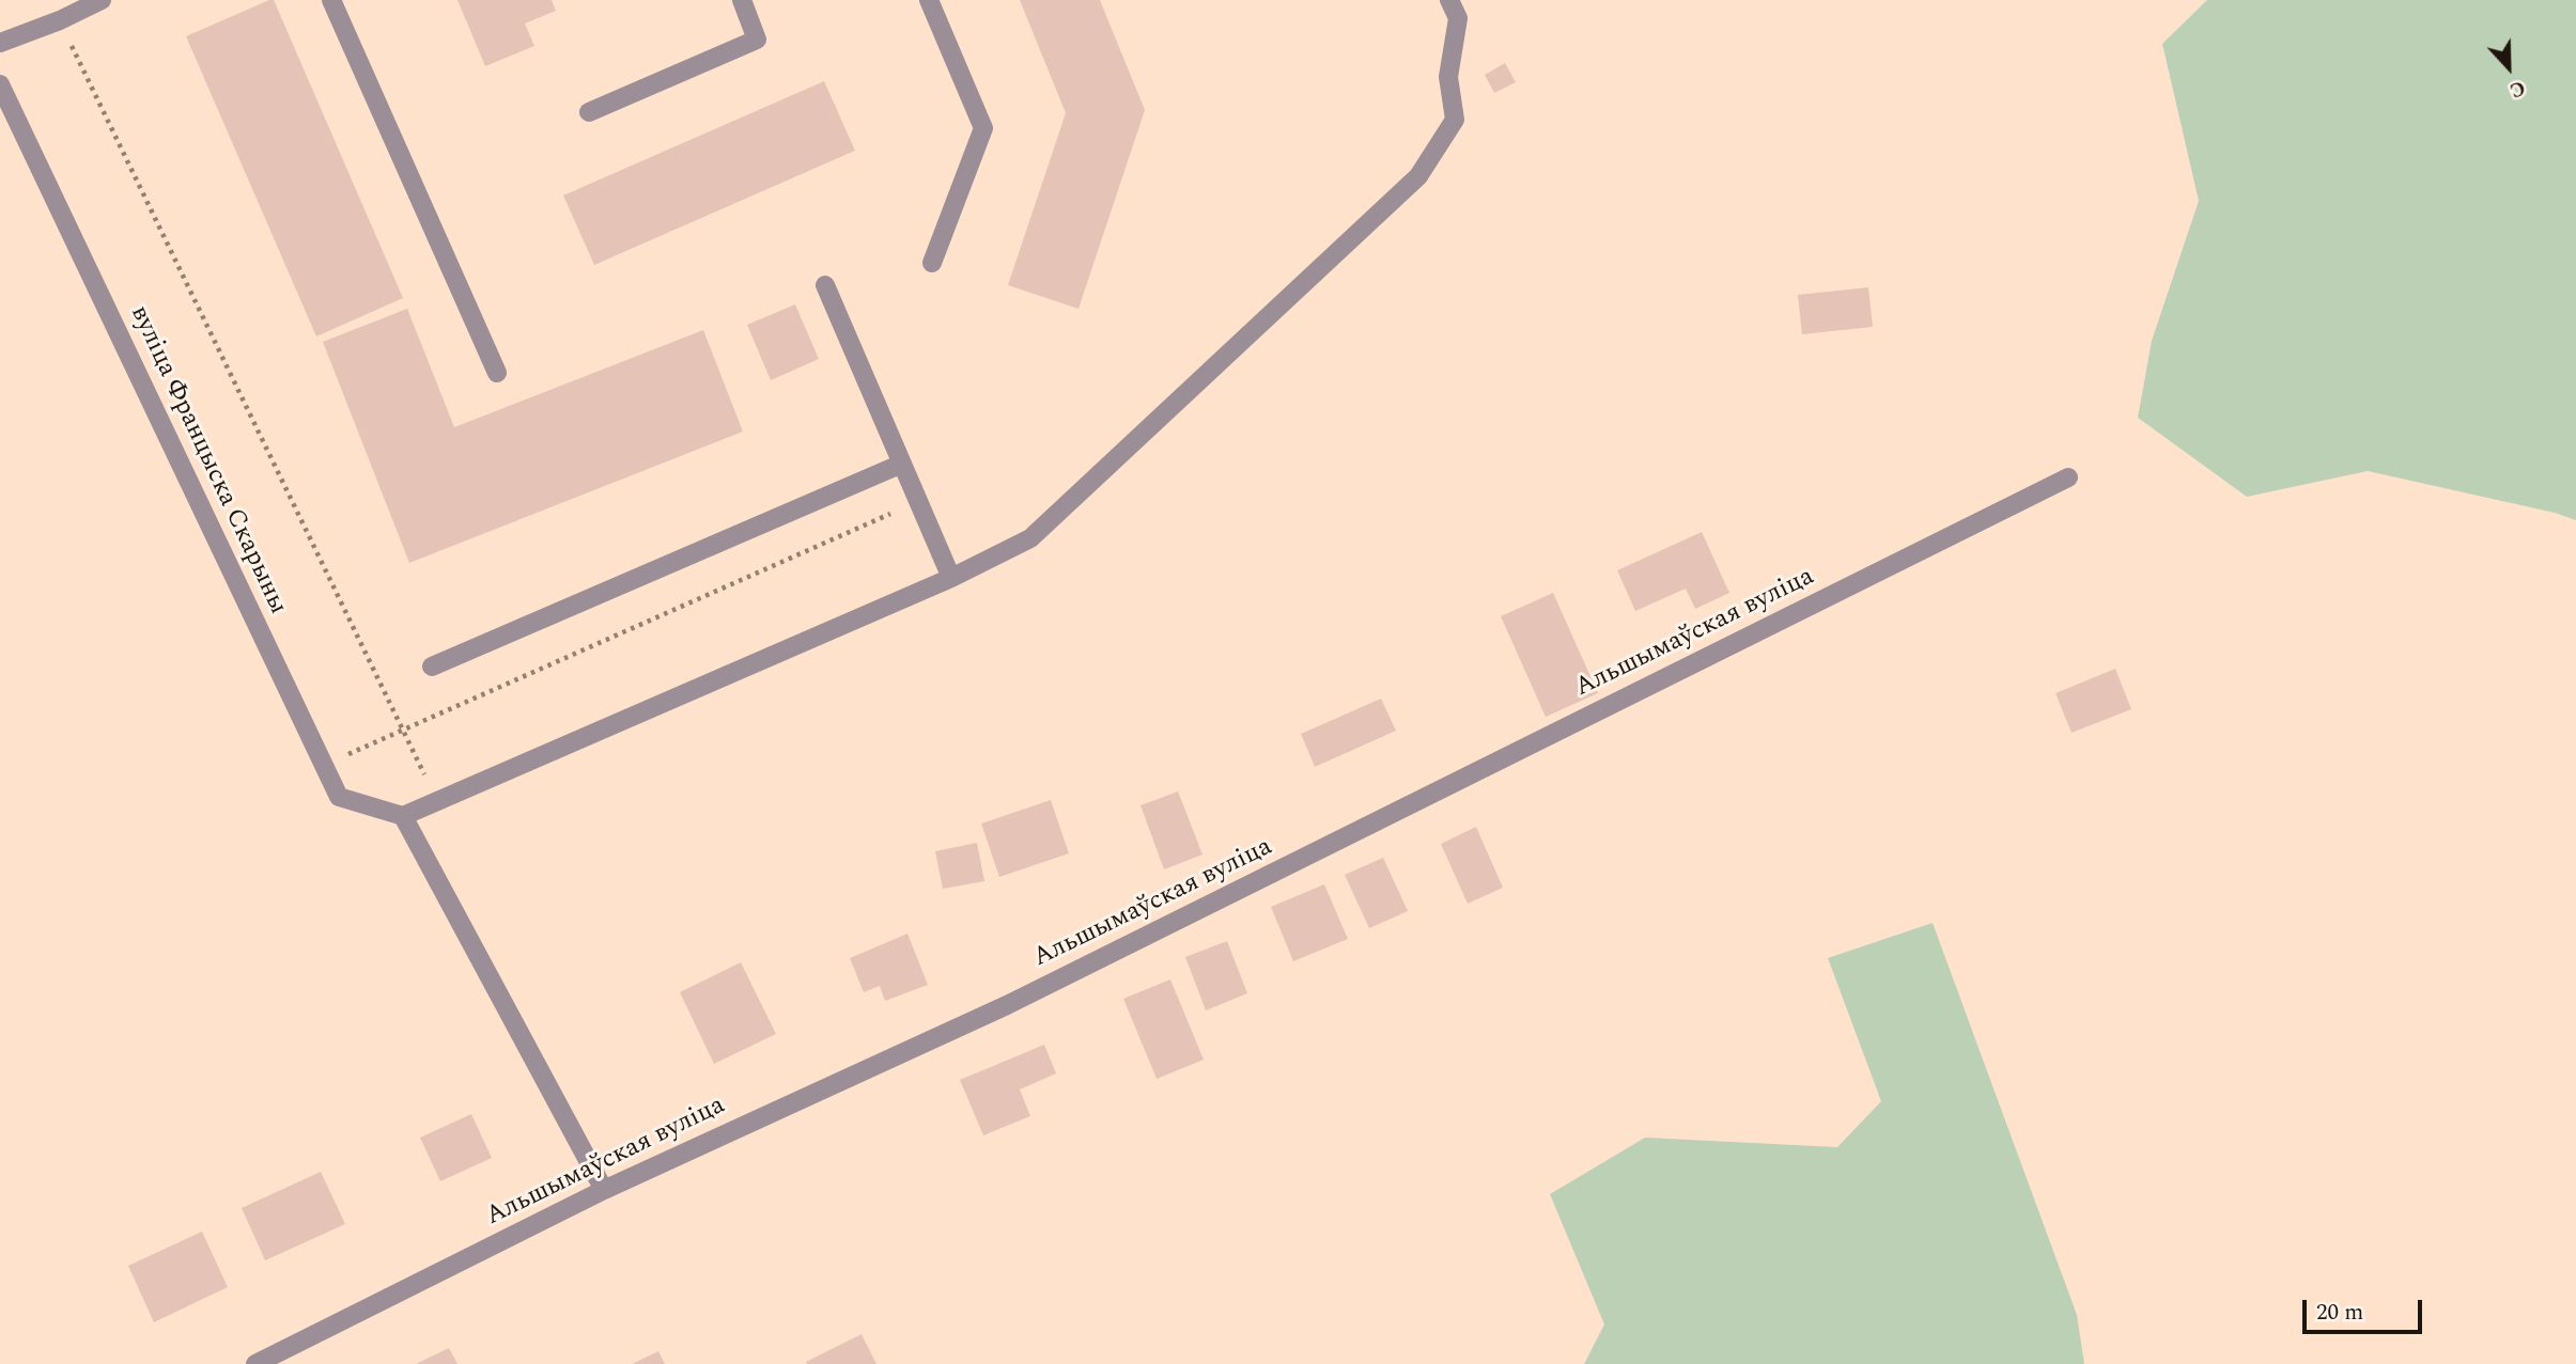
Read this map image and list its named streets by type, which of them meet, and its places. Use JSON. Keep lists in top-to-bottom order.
{
  "streets": {
    "street": ["вуліца Францыска Скарыны", "Альшымаўская вуліца"]
  },
  "scale_bar": "20 m",
  "north": "bottom"
}
